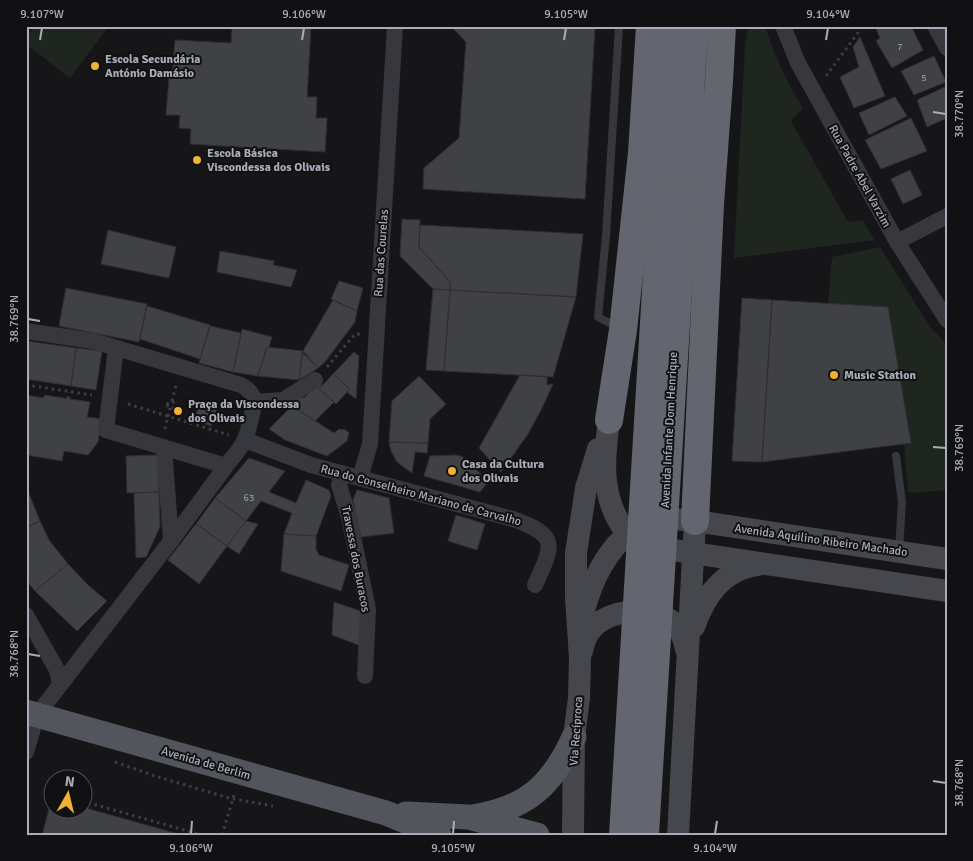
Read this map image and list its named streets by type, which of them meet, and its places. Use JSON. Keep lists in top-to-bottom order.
{
  "streets": {
    "highway": ["Avenida Infante Dom Henrique"],
    "main road": ["Avenida Aquilino Ribeiro Machado", "Via Recíproca", "Avenida de Berlim"],
    "street": [
      "Rua Padre Abel Varzim",
      "Rua das Courelas",
      "Rua do Conselheiro Mariano de Carvalho",
      "Travessa dos Buracos"
    ]
  },
  "crossings": [
    ["Rua das Courelas", "Rua do Conselheiro Mariano de Carvalho"],
    ["Rua do Conselheiro Mariano de Carvalho", "Travessa dos Buracos"],
    ["Avenida Aquilino Ribeiro Machado", "Via Recíproca"]
  ],
  "places": [
    "Escola Secundária António Damásio",
    "Escola Básica Viscondessa dos Olivais",
    "Music Station",
    "Praça da Viscondessa dos Olivais",
    "Casa da Cultura dos Olivais"
  ],
  "house_numbers": ["7", "5", "63"],
  "north": "top",
  "coordinates": [
    "9.107°W",
    "9.106°W",
    "9.105°W",
    "9.104°W",
    "38.770°N",
    "38.769°N",
    "38.768°N"
  ]
}
